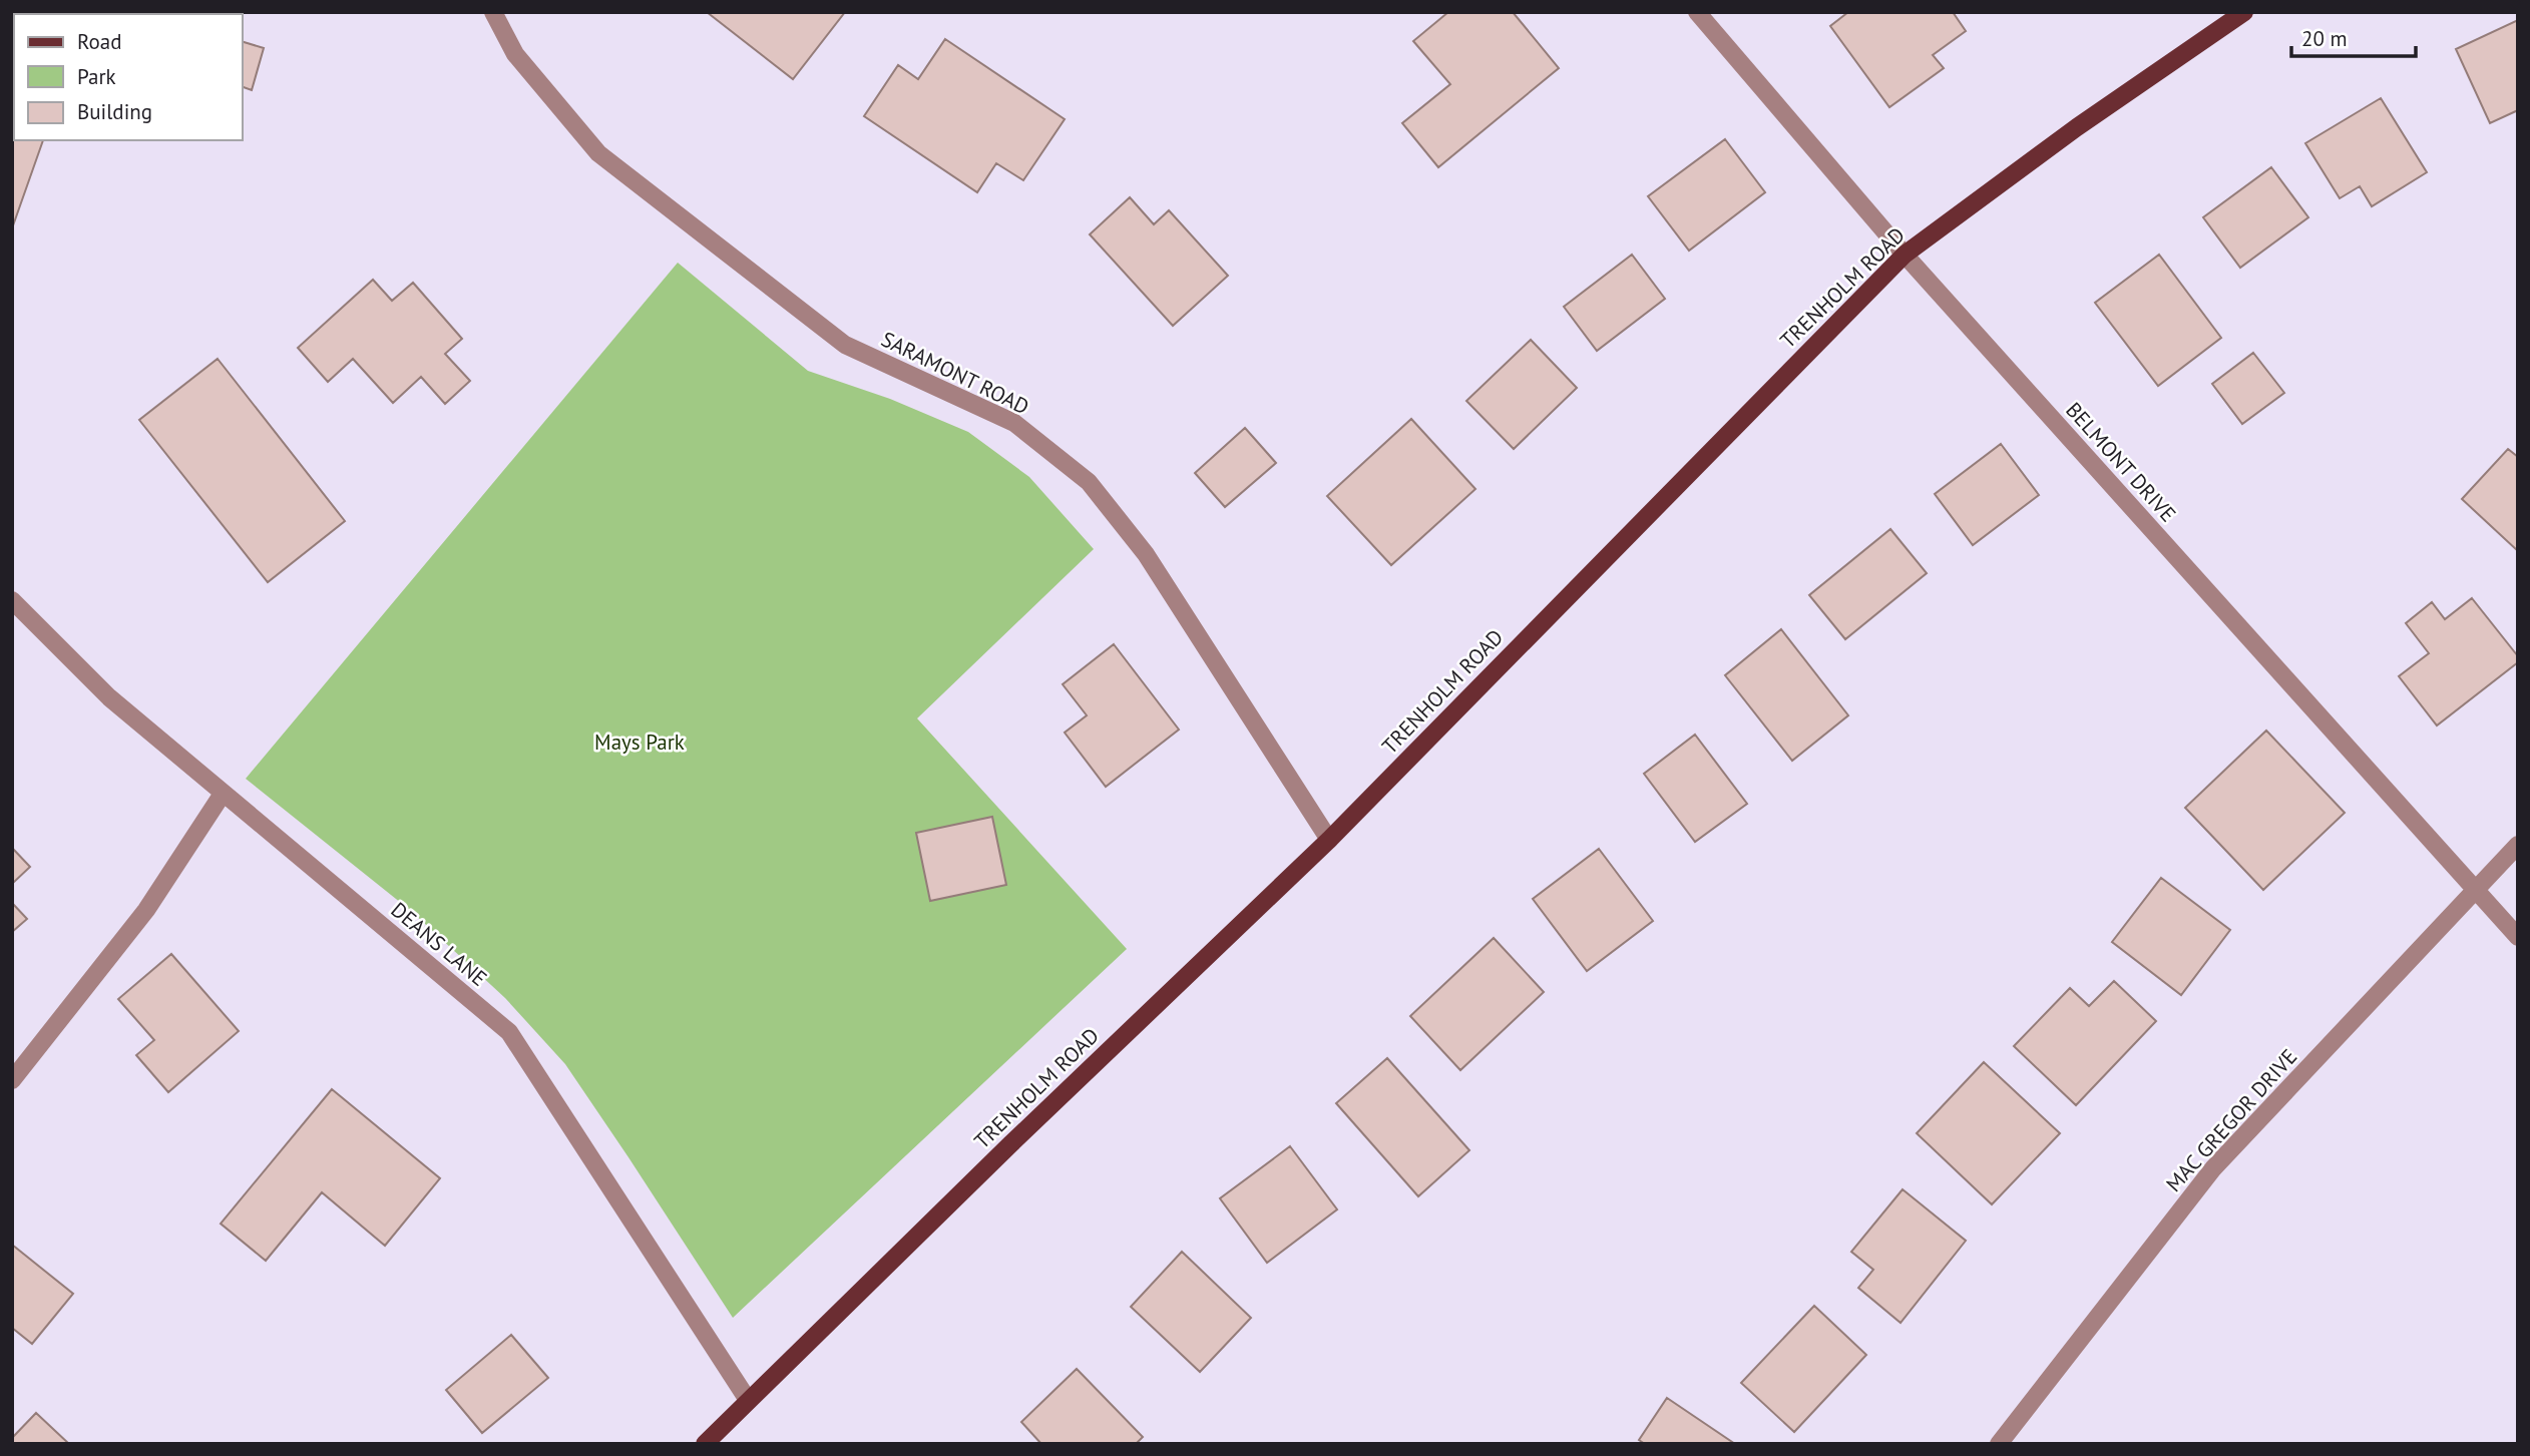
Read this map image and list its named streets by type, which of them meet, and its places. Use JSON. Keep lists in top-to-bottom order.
{
  "streets": {
    "main road": ["TRENHOLM ROAD"],
    "street": [
      "SARAMONT ROAD",
      "BELMONT DRIVE",
      "DEANS LANE",
      "MAC GREGOR DRIVE"
    ]
  },
  "crossings": [
    ["TRENHOLM ROAD", "SARAMONT ROAD"],
    ["TRENHOLM ROAD", "BELMONT DRIVE"],
    ["TRENHOLM ROAD", "DEANS LANE"],
    ["BELMONT DRIVE", "MAC GREGOR DRIVE"]
  ],
  "parks": ["Mays Park"],
  "legend": ["Road", "Park", "Building"],
  "scale_bar": "20 m"
}
